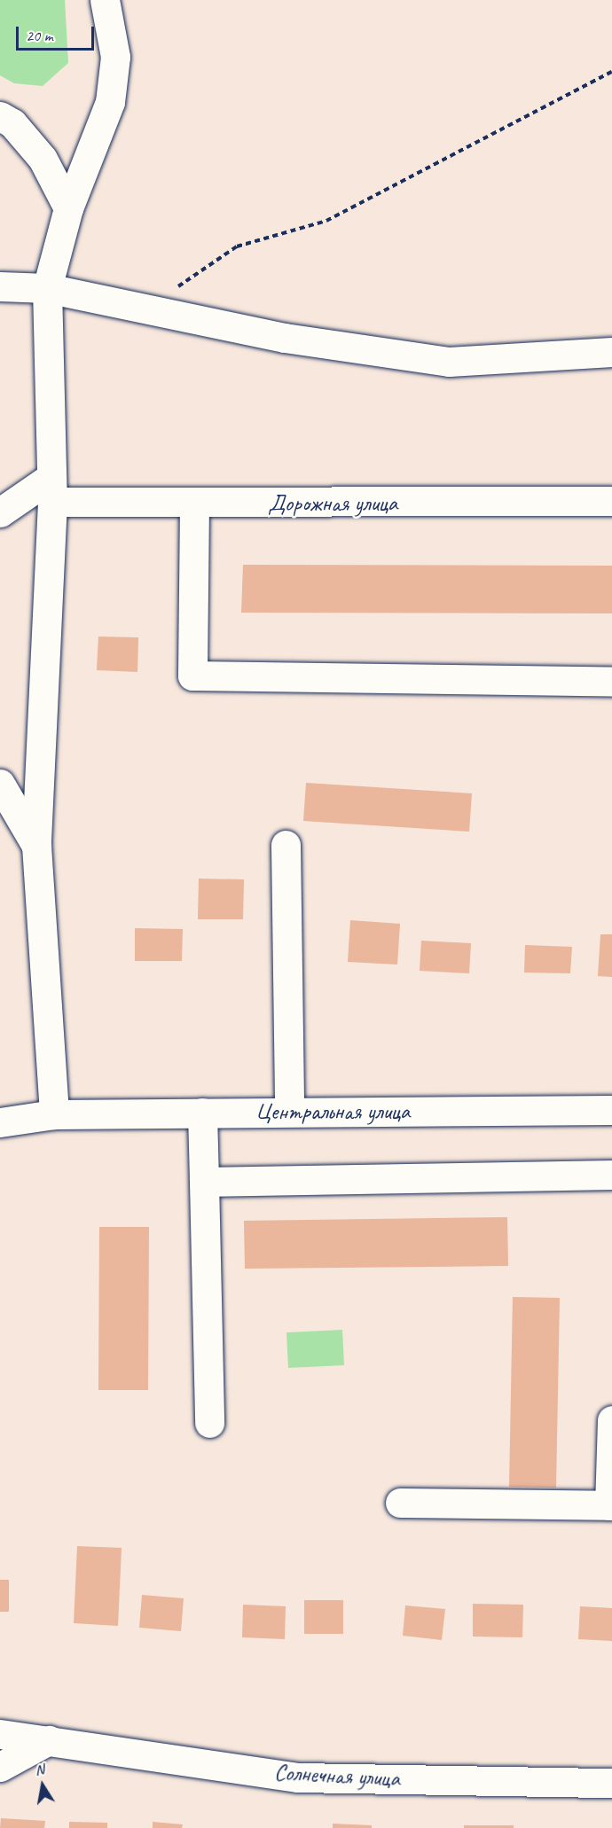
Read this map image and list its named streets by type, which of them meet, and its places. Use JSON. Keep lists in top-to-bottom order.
{
  "streets": {
    "street": ["Дорожная улица", "Центральная улица", "Солнечная улица"]
  },
  "scale_bar": "20 m",
  "north": "top"
}
